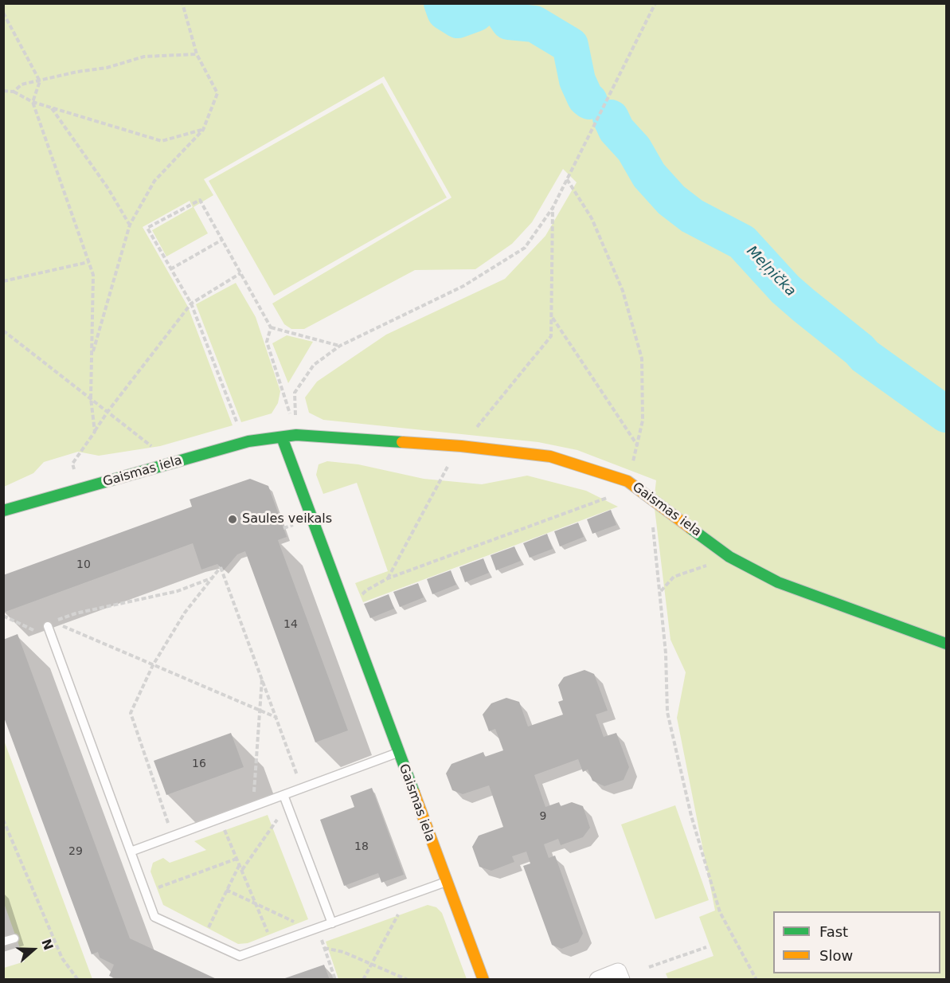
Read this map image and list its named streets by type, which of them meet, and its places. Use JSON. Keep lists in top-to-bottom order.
{
  "streets": {
    "street": ["Gaismas iela"]
  },
  "water": ["Meļņička"],
  "places": ["Saules veikals"],
  "house_numbers": [
    "10",
    "14",
    "16",
    "9",
    "18",
    "29"
  ],
  "legend": ["Fast", "Slow"],
  "north": "right"
}
